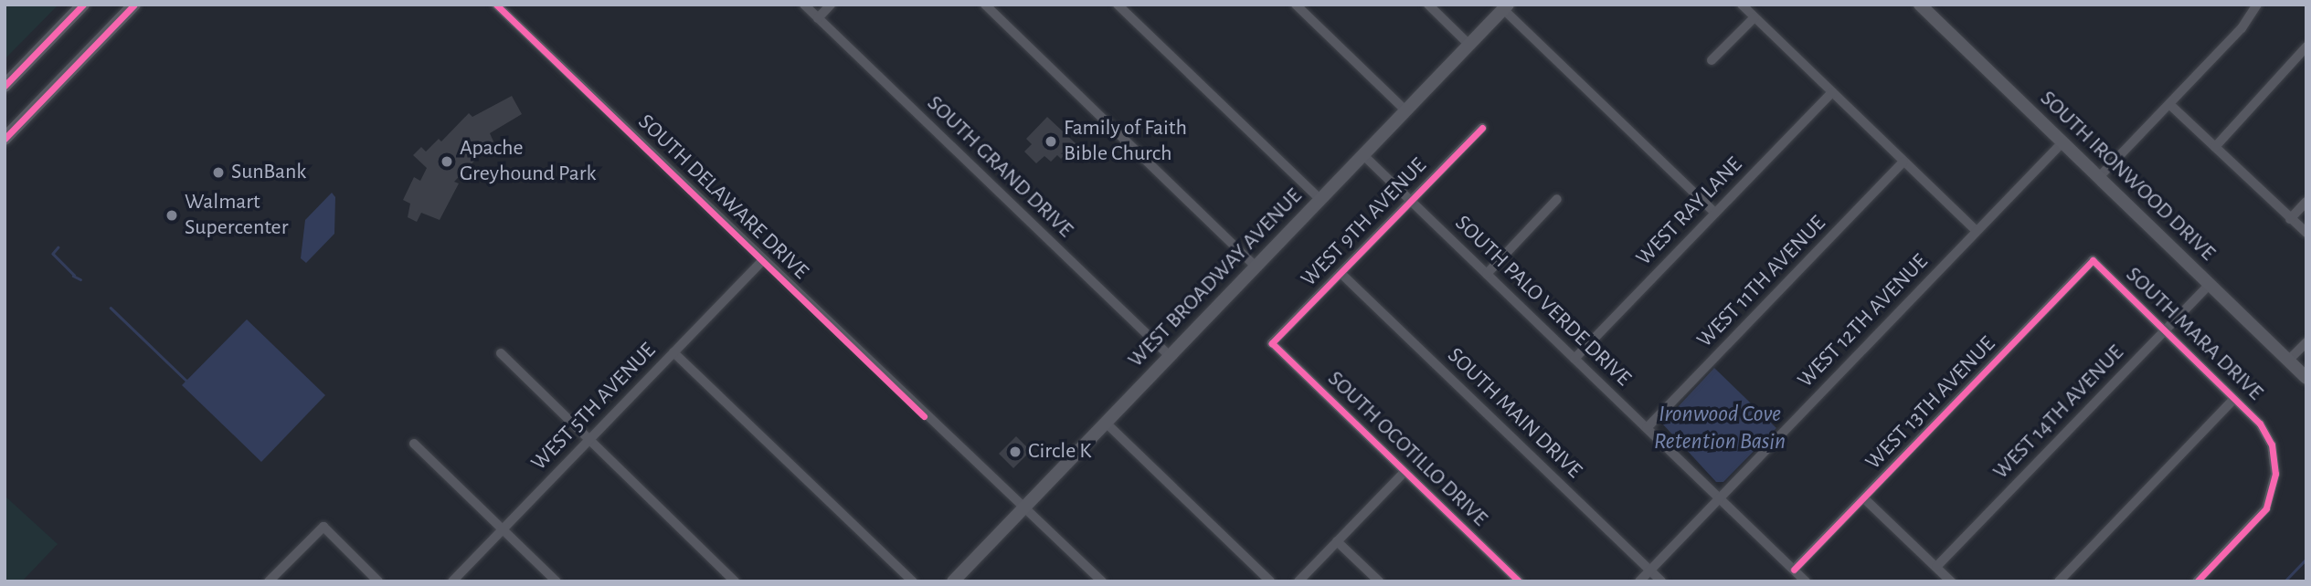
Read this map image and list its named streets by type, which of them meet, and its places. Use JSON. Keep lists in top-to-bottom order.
{
  "streets": {
    "main road": ["SOUTH IRONWOOD DRIVE", "WEST BROADWAY AVENUE"],
    "street": [
      "SOUTH GRAND DRIVE",
      "SOUTH DELAWARE DRIVE",
      "WEST RAY LANE",
      "WEST 9TH AVENUE",
      "WEST 11TH AVENUE",
      "SOUTH PALO VERDE DRIVE",
      "WEST 12TH AVENUE",
      "SOUTH MARA DRIVE",
      "WEST 13TH AVENUE",
      "WEST 5TH AVENUE",
      "WEST 14TH AVENUE",
      "SOUTH MAIN DRIVE",
      "SOUTH OCOTILLO DRIVE"
    ]
  },
  "crossings": [
    ["SOUTH GRAND DRIVE", "WEST BROADWAY AVENUE"],
    ["SOUTH IRONWOOD DRIVE", "WEST 12TH AVENUE"],
    ["SOUTH IRONWOOD DRIVE", "WEST 14TH AVENUE"],
    ["SOUTH DELAWARE DRIVE", "WEST BROADWAY AVENUE"],
    ["SOUTH DELAWARE DRIVE", "WEST 5TH AVENUE"],
    ["WEST RAY LANE", "SOUTH PALO VERDE DRIVE"],
    ["WEST 9TH AVENUE", "SOUTH PALO VERDE DRIVE"],
    ["WEST 9TH AVENUE", "SOUTH MAIN DRIVE"],
    ["WEST 9TH AVENUE", "SOUTH OCOTILLO DRIVE"],
    ["WEST BROADWAY AVENUE", "SOUTH PALO VERDE DRIVE"],
    ["WEST 11TH AVENUE", "SOUTH PALO VERDE DRIVE"],
    ["SOUTH PALO VERDE DRIVE", "WEST 12TH AVENUE"],
    ["SOUTH PALO VERDE DRIVE", "WEST 13TH AVENUE"],
    ["WEST 12TH AVENUE", "SOUTH MAIN DRIVE"],
    ["SOUTH MARA DRIVE", "WEST 13TH AVENUE"],
    ["SOUTH MARA DRIVE", "WEST 14TH AVENUE"]
  ],
  "water": ["Ironwood Cove Retention Basin"],
  "places": [
    "Family of Faith Bible Church",
    "Apache Greyhound Park",
    "SunBank",
    "Walmart Supercenter",
    "Circle K"
  ]
}
